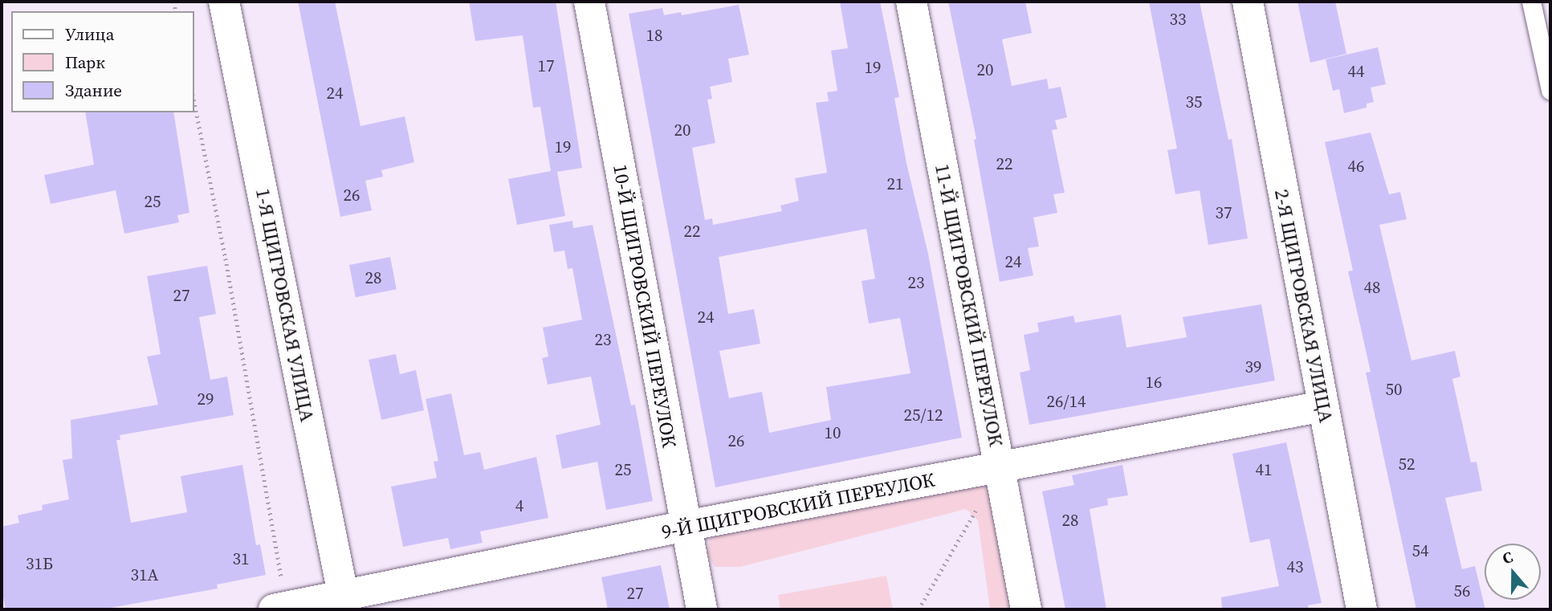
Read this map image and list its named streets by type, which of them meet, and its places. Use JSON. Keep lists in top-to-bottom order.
{
  "streets": {
    "street": [
      "1-Я ЩИГРОВСКАЯ УЛИЦА",
      "11-Й ЩИГРОВСКИЙ ПЕРЕУЛОК",
      "10-Й ЩИГРОВСКИЙ ПЕРЕУЛОК",
      "2-Я ЩИГРОВСКАЯ УЛИЦА",
      "9-Й ЩИГРОВСКИЙ ПЕРЕУЛОК"
    ]
  },
  "crossings": [
    ["1-Я ЩИГРОВСКАЯ УЛИЦА", "9-Й ЩИГРОВСКИЙ ПЕРЕУЛОК"],
    ["11-Й ЩИГРОВСКИЙ ПЕРЕУЛОК", "9-Й ЩИГРОВСКИЙ ПЕРЕУЛОК"],
    ["10-Й ЩИГРОВСКИЙ ПЕРЕУЛОК", "9-Й ЩИГРОВСКИЙ ПЕРЕУЛОК"],
    ["2-Я ЩИГРОВСКАЯ УЛИЦА", "9-Й ЩИГРОВСКИЙ ПЕРЕУЛОК"]
  ],
  "house_numbers": [
    "33",
    "18",
    "17",
    "19",
    "20",
    "44",
    "24",
    "35",
    "20",
    "19",
    "22",
    "46",
    "21",
    "26",
    "25",
    "37",
    "22",
    "24",
    "28",
    "23",
    "48",
    "27",
    "24",
    "23",
    "39",
    "16",
    "50",
    "29",
    "26/14",
    "25/12",
    "10",
    "26",
    "52",
    "25",
    "41",
    "4",
    "28",
    "54",
    "31",
    "31Б",
    "43",
    "31А",
    "56",
    "27"
  ],
  "legend": ["Улица", "Парк", "Здание"],
  "north": "top"
}
